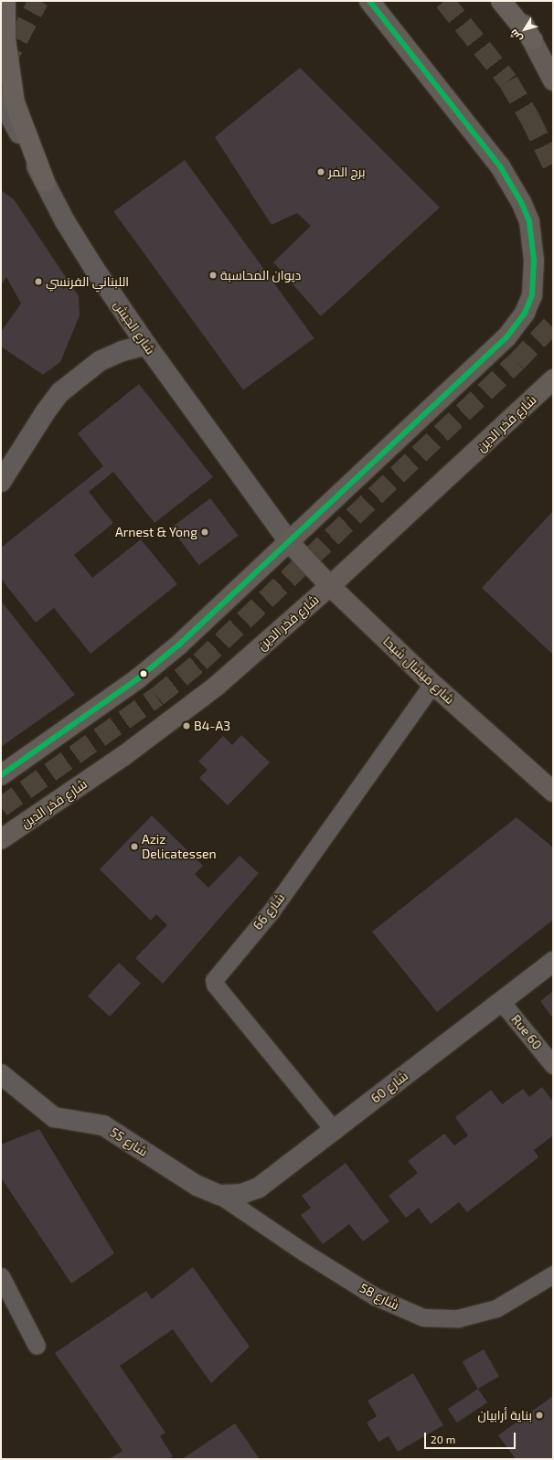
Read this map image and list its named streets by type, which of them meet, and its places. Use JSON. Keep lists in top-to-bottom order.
{
  "streets": {
    "main road": ["شارع فخر الدين", "شارع ميشال شيحا"],
    "street": ["شارع الجيش", "شارع 60", "شارع 55"],
    "lane": ["شارع 66", "Rue 60", "شارع 58"]
  },
  "crossings": [
    ["شارع الجيش", "شارع ميشال شيحا"],
    ["شارع فخر الدين", "شارع ميشال شيحا"],
    ["شارع ميشال شيحا", "شارع 66"],
    ["شارع 66", "شارع 60"],
    ["Rue 60", "شارع 60"],
    ["شارع 60", "شارع 55"],
    ["شارع 60", "شارع 58"],
    ["شارع 55", "شارع 58"]
  ],
  "places": [
    "برج المر",
    "ديوان المحاسبة",
    "اللبناني الفرنسي",
    "Arnest & Yong",
    "B4-A3",
    "Aziz Delicatessen",
    "بناية أرابيان"
  ],
  "scale_bar": "20 m",
  "north": "bottom left"
}
